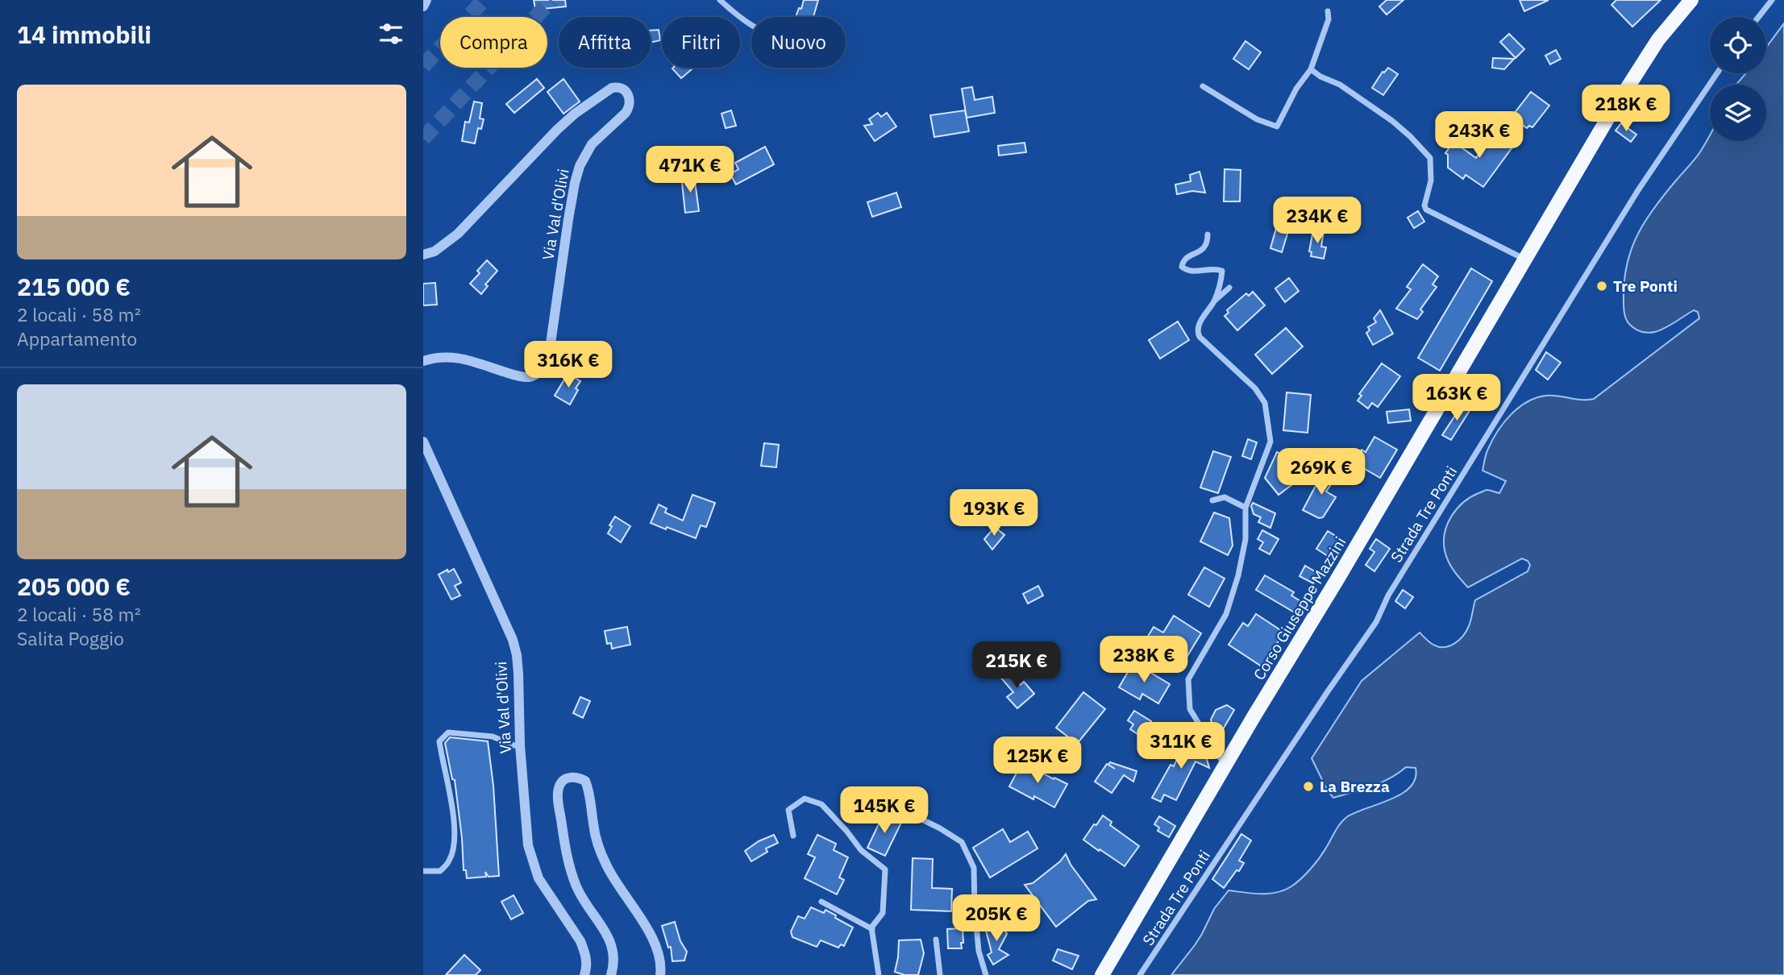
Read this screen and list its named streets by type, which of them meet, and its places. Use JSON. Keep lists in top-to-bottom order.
{
  "streets": {
    "main road": ["Corso Giuseppe Mazzini"],
    "street": ["Via Val d'Olivi", "Strada Tre Ponti"]
  },
  "places": ["Tre Ponti", "La Brezza"],
  "page": {
    "heading": "14 immobili",
    "chip": [
      "Compra",
      "Affitta",
      "Filtri",
      "Nuovo"
    ],
    "list": [
      {
        "name": "215 000 €",
        "note": "2 locali · 58 m² · Appartamento"
      },
      {
        "name": "205 000 €",
        "note": "2 locali · 58 m² · Salita Poggio"
      }
    ],
    "price": [
      "218K €",
      "243K €",
      "471K €",
      "234K €",
      "316K €",
      "163K €",
      "269K €",
      "193K €",
      "238K €",
      "215K €",
      "311K €",
      "125K €",
      "145K €",
      "205K €"
    ]
  }
}
